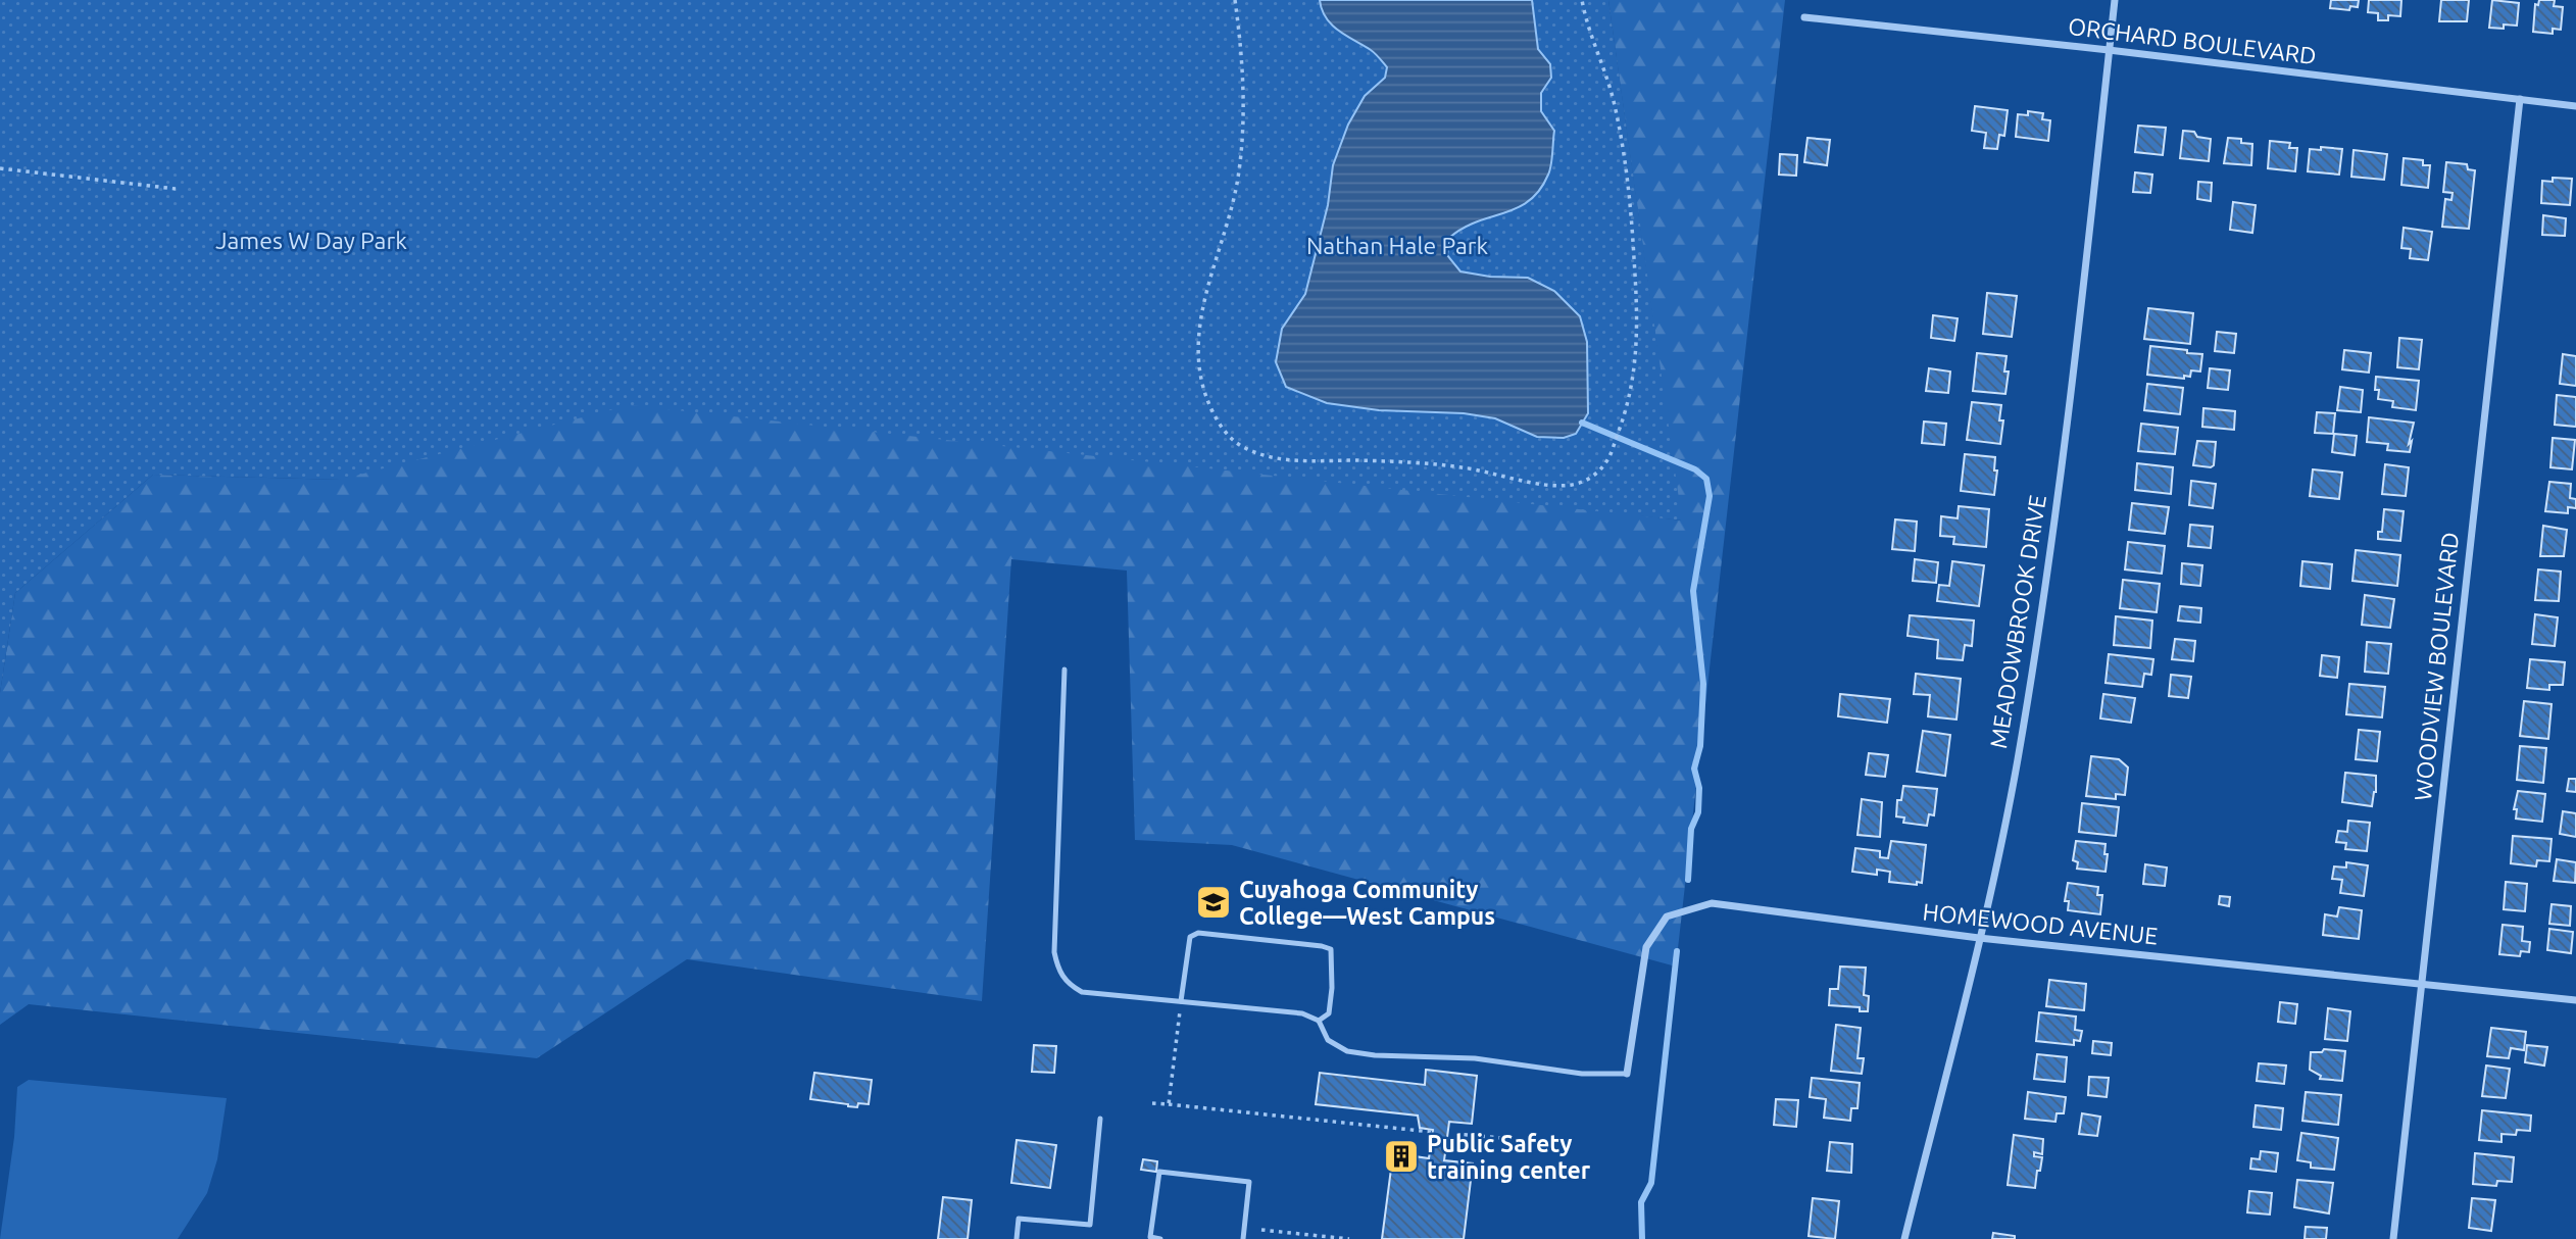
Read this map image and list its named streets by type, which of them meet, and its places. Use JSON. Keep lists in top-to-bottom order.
{
  "streets": {
    "street": [
      "ORCHARD BOULEVARD",
      "MEADOWBROOK DRIVE",
      "WOODVIEW BOULEVARD",
      "HOMEWOOD AVENUE"
    ]
  },
  "crossings": [
    ["ORCHARD BOULEVARD", "MEADOWBROOK DRIVE"],
    ["ORCHARD BOULEVARD", "WOODVIEW BOULEVARD"],
    ["MEADOWBROOK DRIVE", "HOMEWOOD AVENUE"],
    ["WOODVIEW BOULEVARD", "HOMEWOOD AVENUE"]
  ],
  "parks": ["James W Day Park", "Nathan Hale Park"],
  "places": {
    "school or university": ["Cuyahoga Community College—West Campus"],
    "building": ["Public Safety training center"]
  }
}
